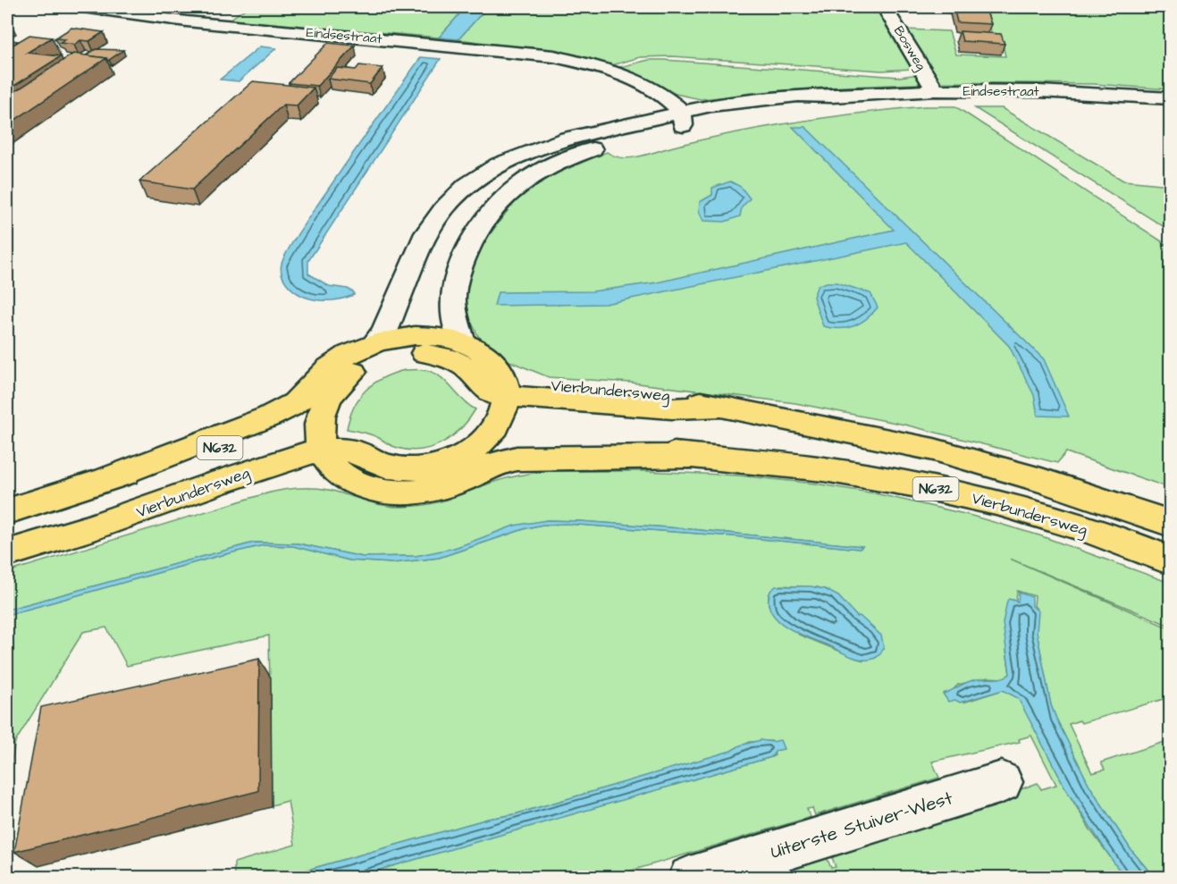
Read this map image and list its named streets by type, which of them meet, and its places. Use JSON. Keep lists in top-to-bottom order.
{
  "streets": {
    "main road": ["Vierbundersweg", "N632"],
    "street": ["Eindsestraat", "Bosweg", "Uiterste Stuiver-West"]
  },
  "crossings": [
    ["Eindsestraat", "Bosweg"],
    ["Eindsestraat", "N632"],
    ["Vierbundersweg", "N632"]
  ]
}
